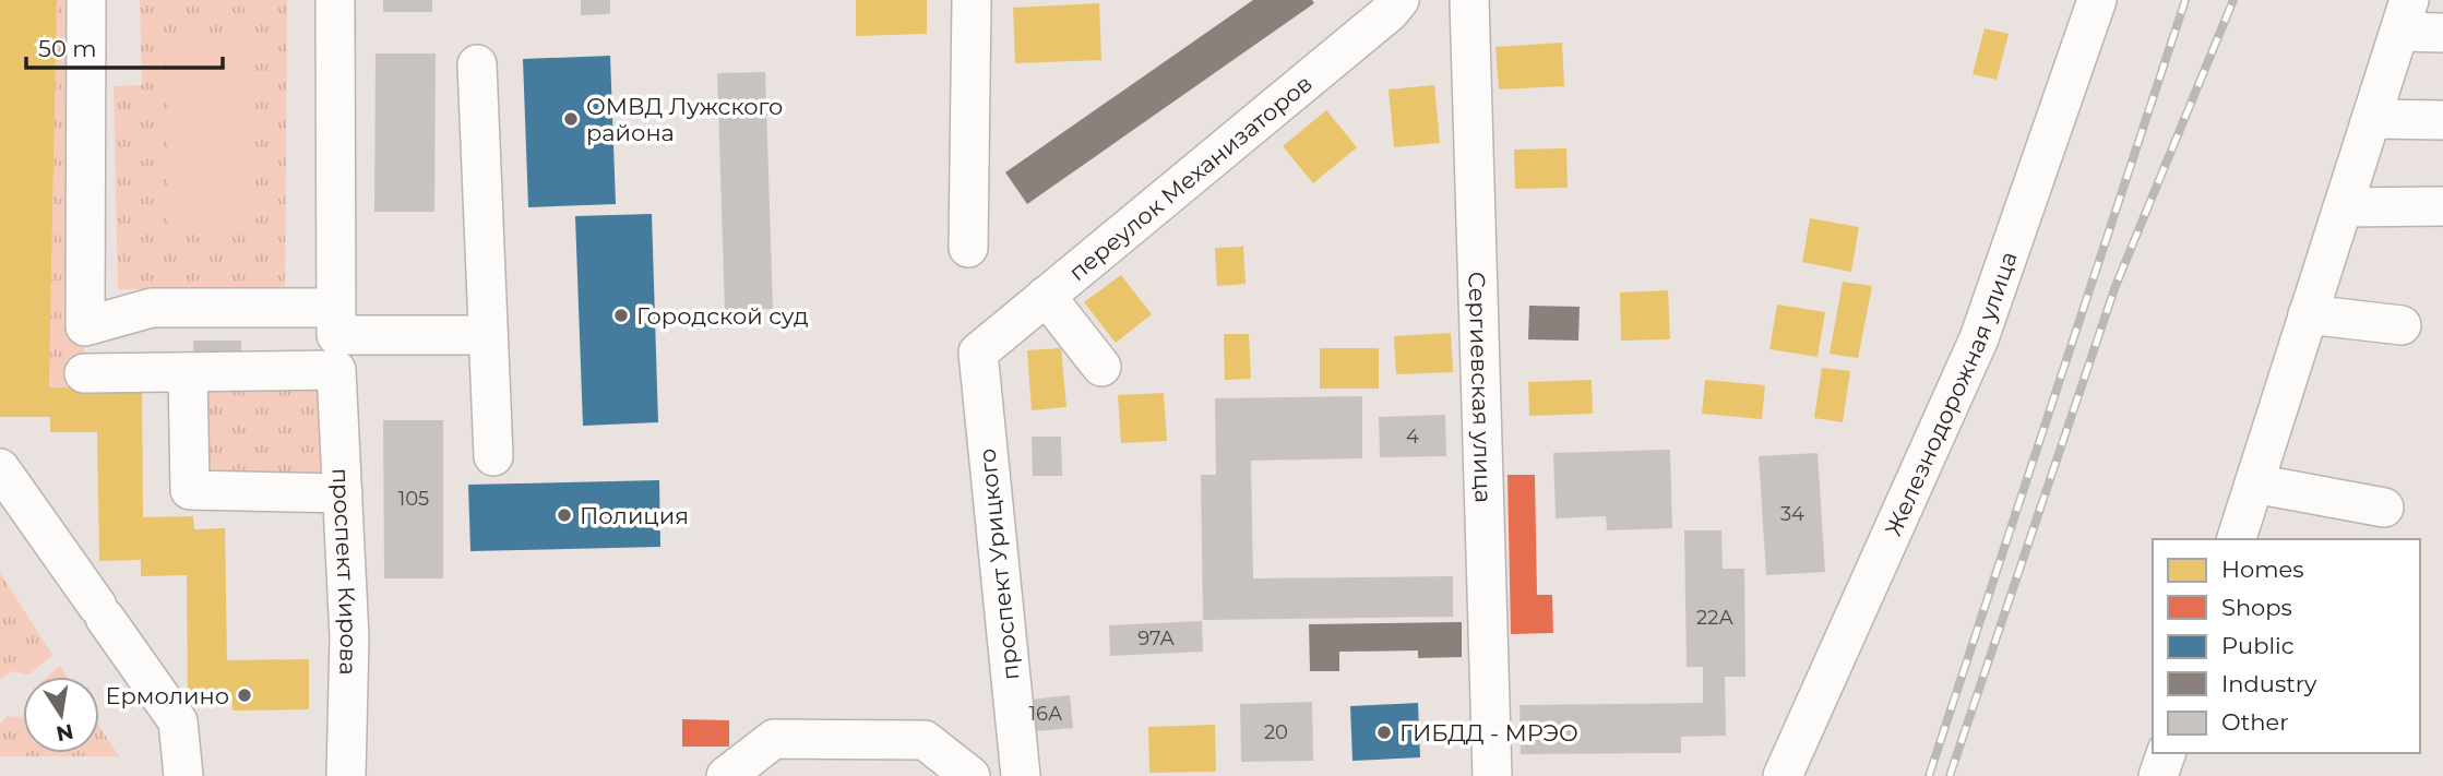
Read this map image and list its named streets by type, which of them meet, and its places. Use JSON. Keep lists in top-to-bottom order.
{
  "streets": {
    "street": [
      "переулок Механизаторов",
      "Сергиевская улица",
      "Железнодорожная улица",
      "проспект Урицкого",
      "проспект Кирова"
    ]
  },
  "crossings": [
    ["переулок Механизаторов", "проспект Урицкого"]
  ],
  "places": [
    "ОМВД Лужского района",
    "Городской суд",
    "Полиция",
    "Ермолино",
    "ГИБДД - МРЭО"
  ],
  "house_numbers": [
    "4",
    "105",
    "34",
    "22А",
    "97А",
    "16А",
    "20"
  ],
  "legend": [
    "Homes",
    "Shops",
    "Public",
    "Industry",
    "Other"
  ],
  "scale_bar": "50 m",
  "north": "bottom"
}
